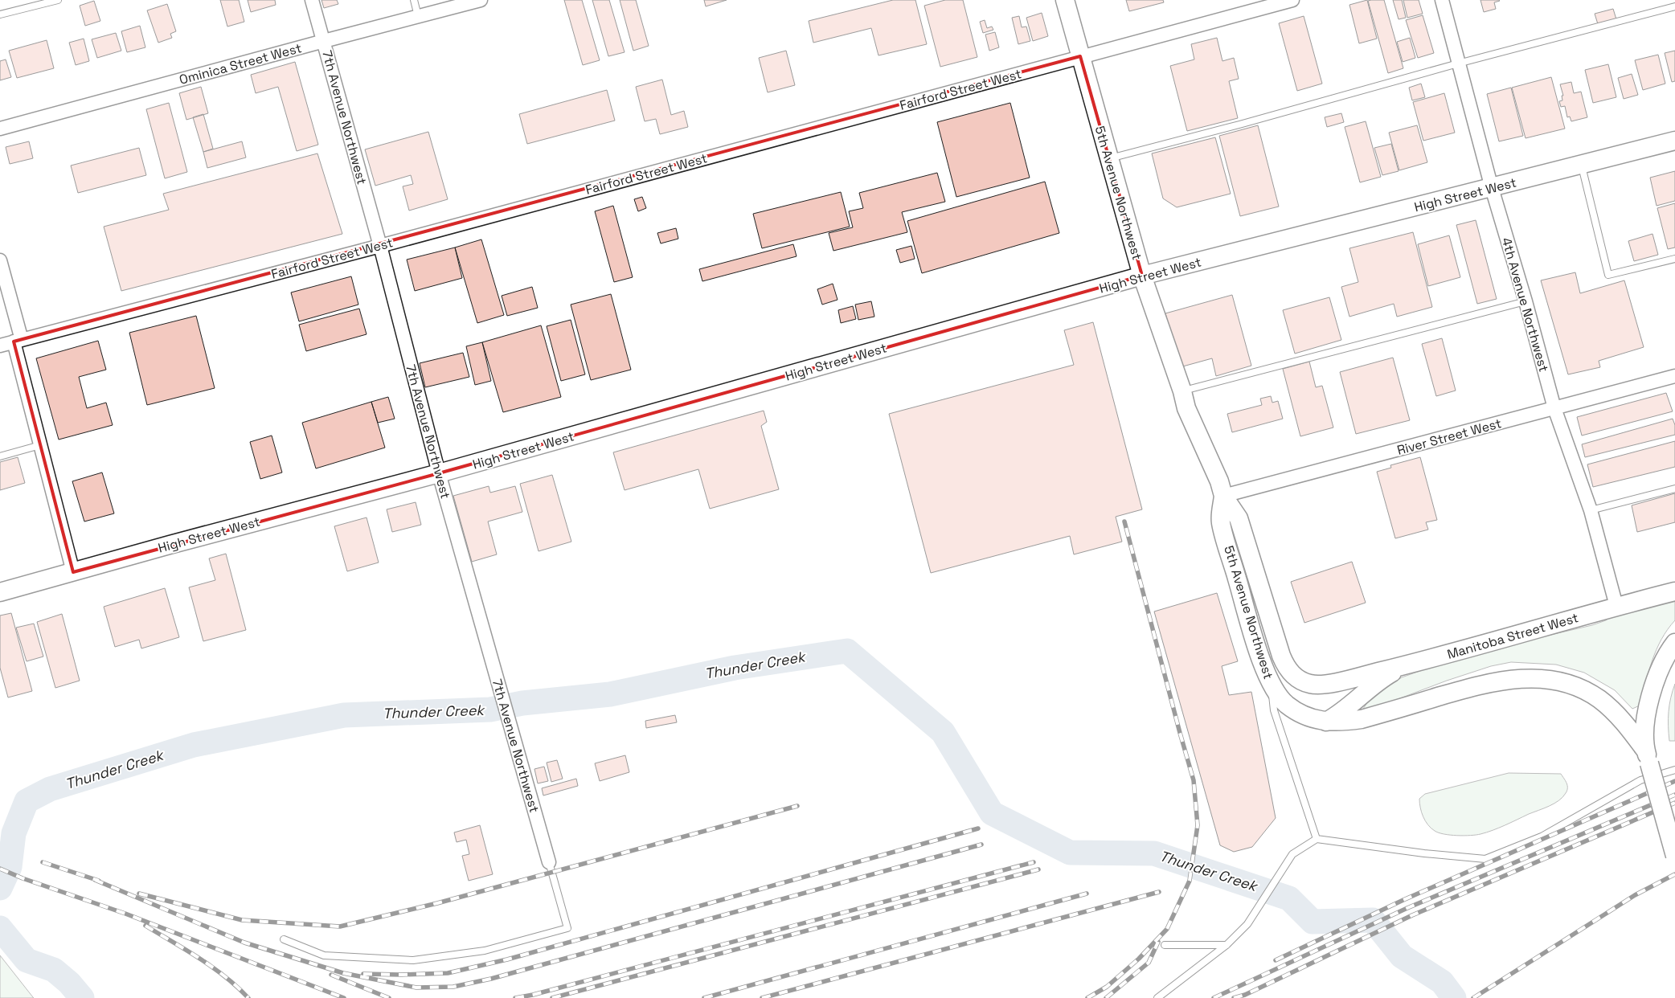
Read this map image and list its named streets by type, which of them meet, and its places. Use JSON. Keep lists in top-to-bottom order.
{
  "streets": {
    "main road": ["5th Avenue Northwest", "High Street West", "Manitoba Street West"],
    "street": [
      "Ominica Street West",
      "Fairford Street West",
      "7th Avenue Northwest",
      "4th Avenue Northwest",
      "River Street West"
    ]
  },
  "crossings": [
    ["Ominica Street West", "7th Avenue Northwest"],
    ["Fairford Street West", "7th Avenue Northwest"],
    ["Fairford Street West", "5th Avenue Northwest"],
    ["7th Avenue Northwest", "High Street West"],
    ["5th Avenue Northwest", "High Street West"],
    ["5th Avenue Northwest", "River Street West"],
    ["5th Avenue Northwest", "Manitoba Street West"],
    ["High Street West", "4th Avenue Northwest"],
    ["4th Avenue Northwest", "River Street West"],
    ["4th Avenue Northwest", "Manitoba Street West"]
  ],
  "water": ["Thunder Creek"]
}
